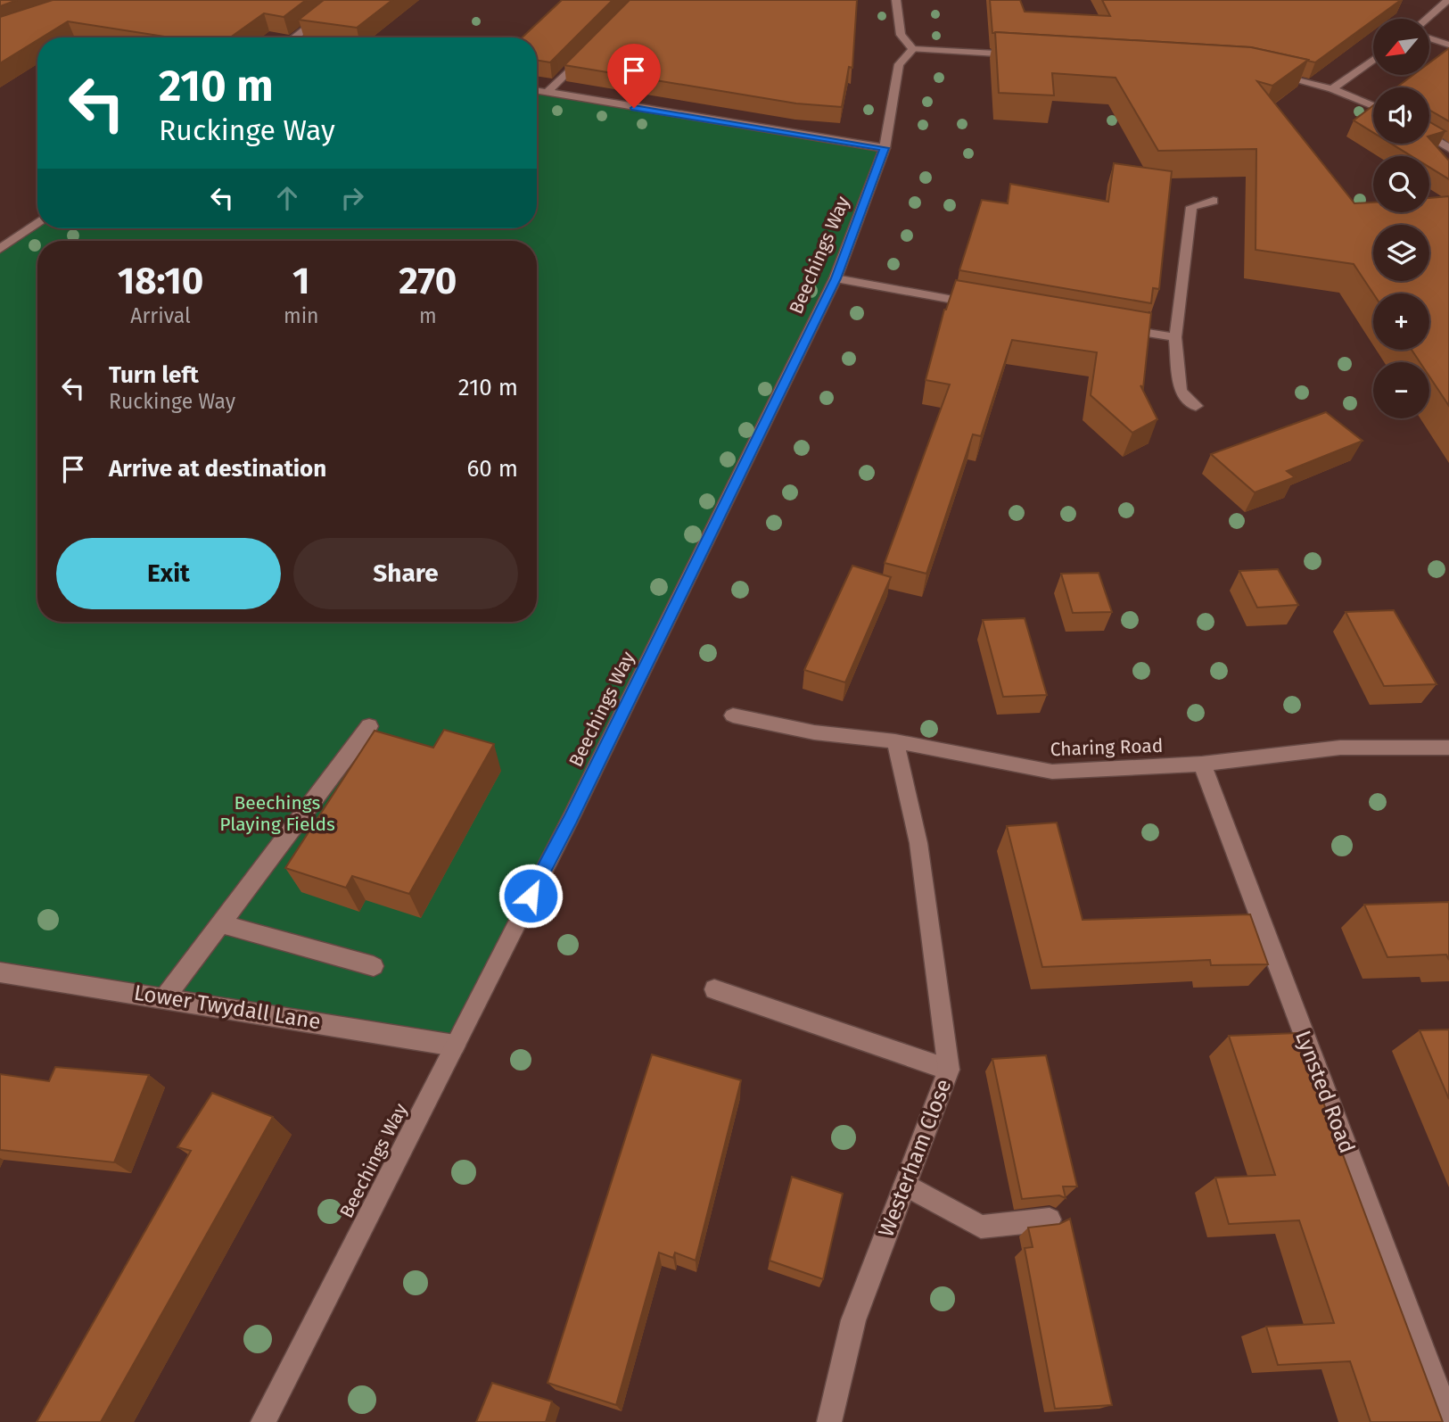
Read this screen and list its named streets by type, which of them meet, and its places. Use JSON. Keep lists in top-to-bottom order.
{
  "streets": {
    "street": [
      "Beechings Way",
      "Charing Road",
      "Lower Twydall Lane",
      "Lynsted Road",
      "Westerham Close"
    ]
  },
  "crossings": [
    ["Beechings Way", "Lower Twydall Lane"],
    ["Charing Road", "Lynsted Road"],
    ["Charing Road", "Westerham Close"]
  ],
  "parks": ["Beechings Playing Fields"],
  "north": "bottom left",
  "page": {
    "map_buttons": ["+", "−"],
    "turn": ["210 m", "Ruckinge Way"],
    "eta": [
      "18:10",
      "Arrival",
      "1",
      "min",
      "270",
      "m"
    ],
    "list": [
      {
        "name": "Turn left",
        "note": "Ruckinge Way",
        "value": "210 m"
      },
      {
        "name": "Arrive at destination",
        "value": "60 m"
      }
    ],
    "buttons": ["Exit", "Share"]
  }
}
